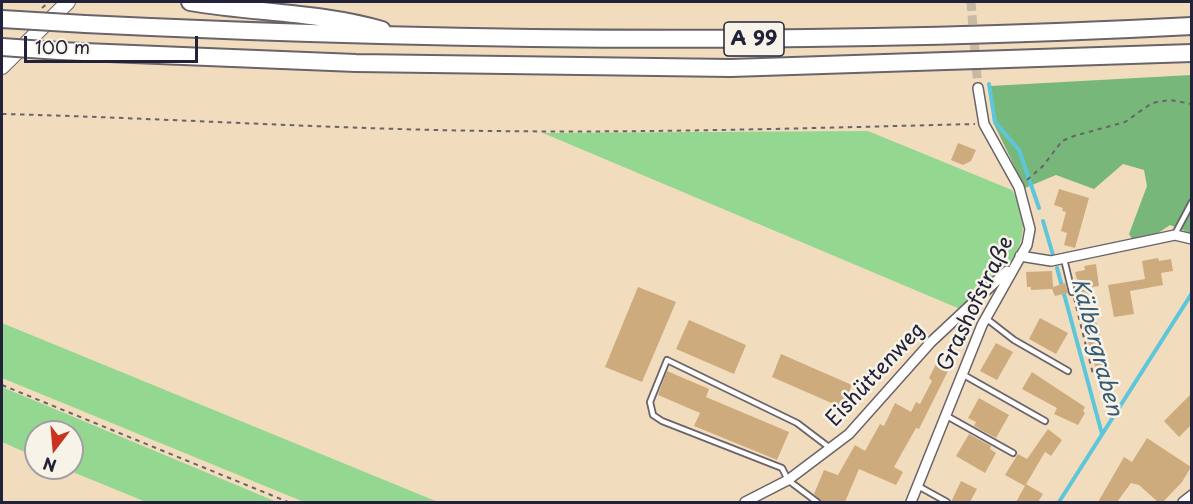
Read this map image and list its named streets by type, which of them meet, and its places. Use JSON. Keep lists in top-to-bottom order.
{
  "streets": {
    "highway": ["A 99"],
    "street": ["Grashofstraße", "Eishüttenweg"]
  },
  "crossings": [
    ["Grashofstraße", "Eishüttenweg"]
  ],
  "water": ["Kälbergraben"],
  "scale_bar": "100 m",
  "north": "bottom"
}
